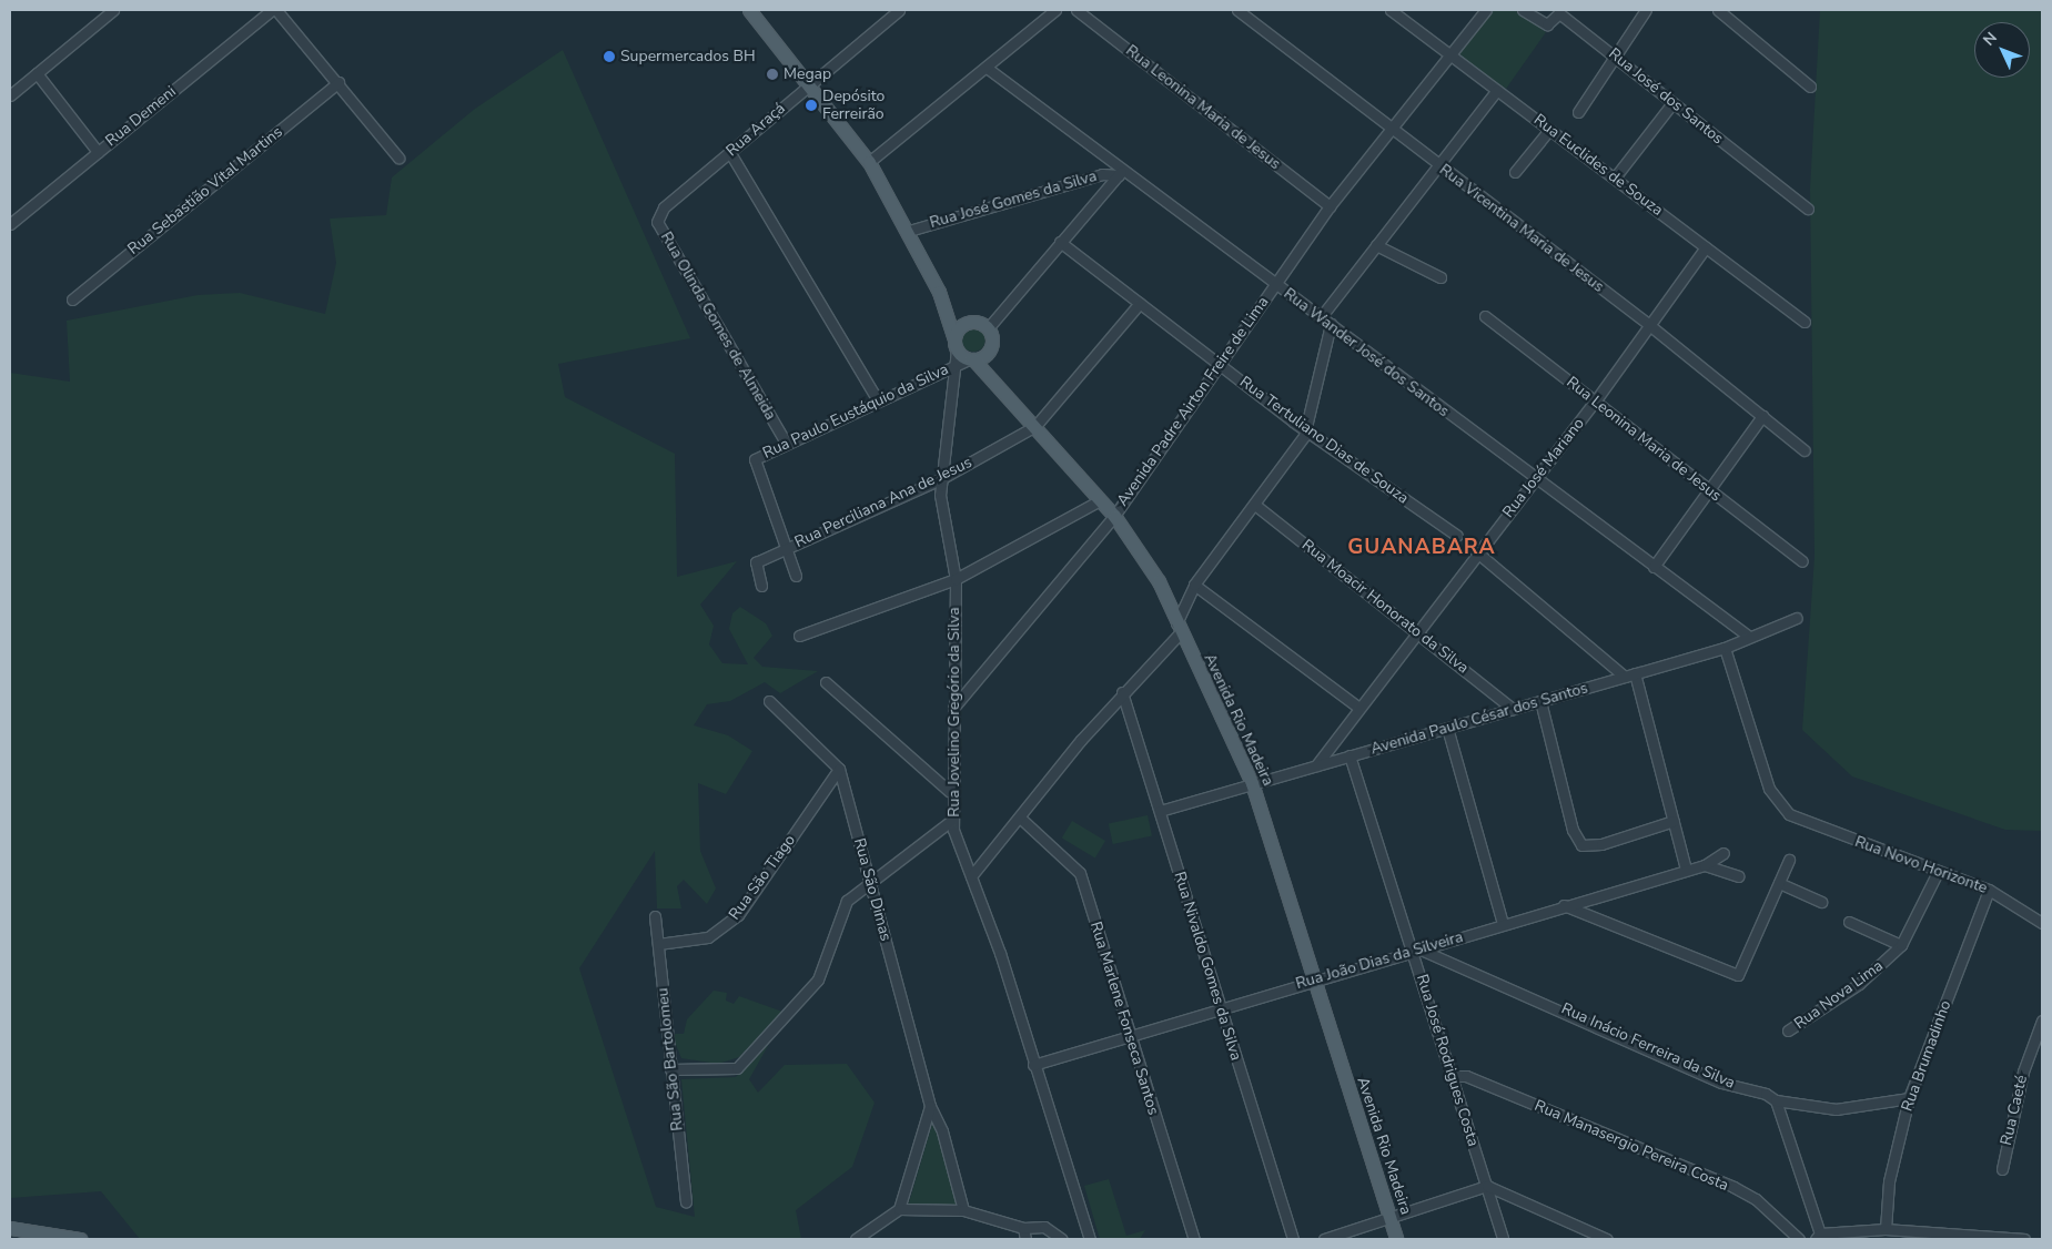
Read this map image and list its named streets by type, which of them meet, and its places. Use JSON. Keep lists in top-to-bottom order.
{
  "streets": {
    "main road": ["Avenida Rio Madeira"],
    "street": [
      "Rua José dos Santos",
      "Rua Leonina Maria de Jesus",
      "Rua Demeni",
      "Rua Araçá",
      "Rua Euclides de Souza",
      "Rua Sebastião Vital Martins",
      "Rua José Gomes da Silva",
      "Rua Vicentina Maria de Jesus",
      "Rua Olinda Gomes de Almeida",
      "Rua Wander José dos Santos",
      "Avenida Padre Airton Freire de Lima",
      "Rua Paulo Eustáquio da Silva",
      "Rua Tertuliano Dias de Souza",
      "Rua José Mariano",
      "Rua Perciliana Ana de Jesus",
      "Rua Moacir Honorato da Silva",
      "Rua Jovelino Gregório da Silva",
      "Avenida Paulo César dos Santos",
      "Rua Novo Horizonte",
      "Rua São Tiago",
      "Rua São Dimas",
      "Rua João Dias da Silveira",
      "Rua Nivaldo Gomes da Silva",
      "Rua Nova Lima",
      "Rua Marlene Fonseca Santos",
      "Rua Inácio Ferreira da Silva",
      "Rua Brumadinho",
      "Rua São Bartolomeu",
      "Rua José Rodrigues Costa",
      "Rua Caeté",
      "Rua Manasergio Pereira Costa"
    ]
  },
  "crossings": [
    ["Rua Leonina Maria de Jesus", "Avenida Padre Airton Freire de Lima"],
    ["Rua Leonina Maria de Jesus", "Rua José Mariano"],
    ["Rua Araçá", "Rua Olinda Gomes de Almeida"],
    ["Rua Euclides de Souza", "Avenida Padre Airton Freire de Lima"],
    ["Rua Euclides de Souza", "Rua José Mariano"],
    ["Rua José Gomes da Silva", "Rua Wander José dos Santos"],
    ["Rua Vicentina Maria de Jesus", "Avenida Padre Airton Freire de Lima"],
    ["Rua Vicentina Maria de Jesus", "Rua José Mariano"],
    ["Rua Olinda Gomes de Almeida", "Rua Paulo Eustáquio da Silva"],
    ["Rua Wander José dos Santos", "Avenida Padre Airton Freire de Lima"],
    ["Rua Wander José dos Santos", "Rua José Mariano"],
    ["Rua Wander José dos Santos", "Avenida Paulo César dos Santos"],
    ["Avenida Padre Airton Freire de Lima", "Rua Tertuliano Dias de Souza"],
    ["Avenida Padre Airton Freire de Lima", "Rua Jovelino Gregório da Silva"],
    ["Avenida Padre Airton Freire de Lima", "Avenida Rio Madeira"],
    ["Rua Paulo Eustáquio da Silva", "Rua Perciliana Ana de Jesus"],
    ["Rua Paulo Eustáquio da Silva", "Rua Jovelino Gregório da Silva"],
    ["Rua Tertuliano Dias de Souza", "Rua Perciliana Ana de Jesus"],
    ["Rua José Mariano", "Rua Moacir Honorato da Silva"],
    ["Rua José Mariano", "Avenida Paulo César dos Santos"],
    ["Rua Perciliana Ana de Jesus", "Rua Jovelino Gregório da Silva"],
    ["Rua Perciliana Ana de Jesus", "Avenida Rio Madeira"],
    ["Rua Moacir Honorato da Silva", "Avenida Paulo César dos Santos"],
    ["Rua Jovelino Gregório da Silva", "Avenida Rio Madeira"],
    ["Rua Jovelino Gregório da Silva", "Rua João Dias da Silveira"],
    ["Avenida Paulo César dos Santos", "Avenida Rio Madeira"],
    ["Avenida Paulo César dos Santos", "Rua Novo Horizonte"],
    ["Avenida Paulo César dos Santos", "Rua Nivaldo Gomes da Silva"],
    ["Avenida Paulo César dos Santos", "Rua José Rodrigues Costa"],
    ["Avenida Rio Madeira", "Rua João Dias da Silveira"],
    ["Rua Novo Horizonte", "Rua Nova Lima"],
    ["Rua Novo Horizonte", "Rua Brumadinho"],
    ["Rua São Tiago", "Rua São Dimas"],
    ["Rua São Tiago", "Rua São Bartolomeu"],
    ["Rua João Dias da Silveira", "Rua Nivaldo Gomes da Silva"],
    ["Rua João Dias da Silveira", "Rua Marlene Fonseca Santos"],
    ["Rua João Dias da Silveira", "Rua Inácio Ferreira da Silva"],
    ["Rua João Dias da Silveira", "Rua José Rodrigues Costa"],
    ["Rua Inácio Ferreira da Silva", "Rua Brumadinho"],
    ["Rua Inácio Ferreira da Silva", "Rua José Rodrigues Costa"],
    ["Rua José Rodrigues Costa", "Rua Manasergio Pereira Costa"]
  ],
  "districts": ["GUANABARA"],
  "places": ["Supermercados BH", "Megap", "Depósito Ferreirão"],
  "north": "top left"
}
